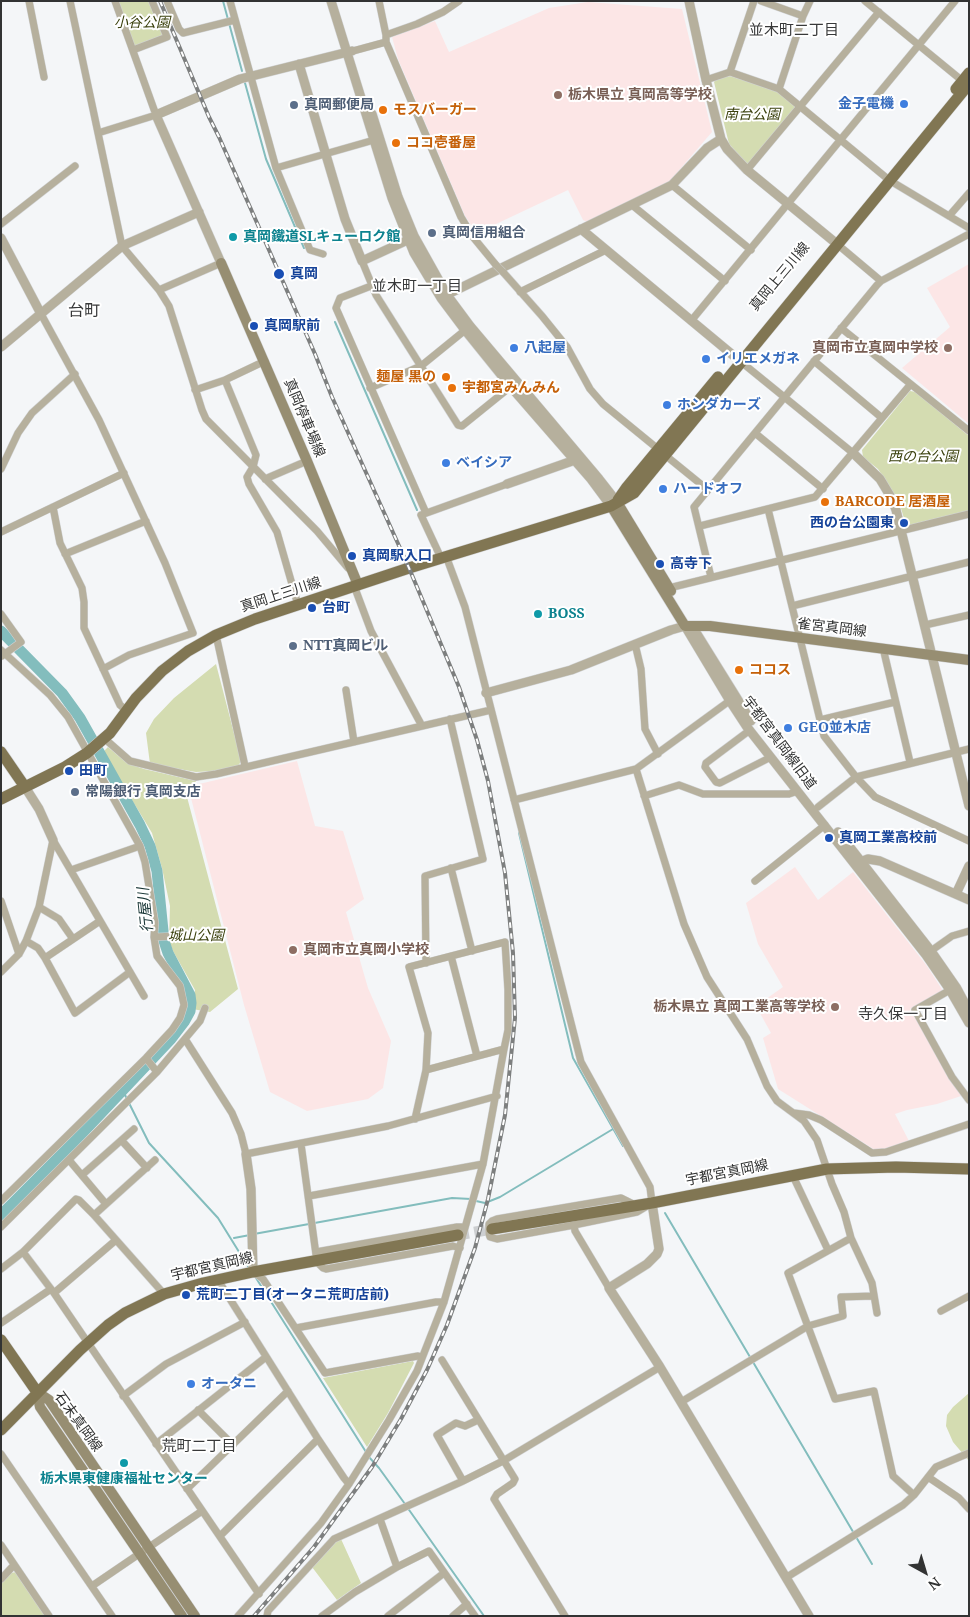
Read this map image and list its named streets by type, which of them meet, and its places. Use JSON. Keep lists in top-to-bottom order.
{
  "streets": {
    "main road": [
      "真岡上三川線",
      "真岡停車場線",
      "雀宮真岡線",
      "宇都宮真岡線",
      "石末真岡線"
    ],
    "street": ["宇都宮真岡線旧道"]
  },
  "crossings": [
    ["真岡上三川線", "真岡停車場線"],
    ["雀宮真岡線", "宇都宮真岡線旧道"],
    ["宇都宮真岡線", "石末真岡線"]
  ],
  "districts": [
    "並木町二丁目",
    "並木町一丁目",
    "台町",
    "寺久保一丁目",
    "荒町二丁目"
  ],
  "water": ["行屋川"],
  "parks": [
    "小谷公園",
    "南台公園",
    "西の台公園",
    "城山公園"
  ],
  "places": [
    "栃木県立 真岡高等学校",
    "金子電機",
    "真岡郵便局",
    "モスバーガー",
    "ココ壱番屋",
    "真岡信用組合",
    "真岡鐵道SLキューロク館",
    "真岡",
    "真岡駅前",
    "八起屋",
    "真岡市立真岡中学校",
    "イリエメガネ",
    "麺屋 黒の",
    "宇都宮みんみん",
    "ホンダカーズ",
    "ベイシア",
    "ハードオフ",
    "BARCODE 居酒屋",
    "西の台公園東",
    "真岡駅入口",
    "高寺下",
    "台町",
    "BOSS",
    "NTT真岡ビル",
    "ココス",
    "GEO並木店",
    "田町",
    "常陽銀行 真岡支店",
    "真岡工業高校前",
    "真岡市立真岡小学校",
    "栃木県立 真岡工業高等学校",
    "荒町二丁目(オータニ荒町店前)",
    "オータニ",
    "栃木県東健康福祉センター"
  ],
  "north": "bottom right"
}
